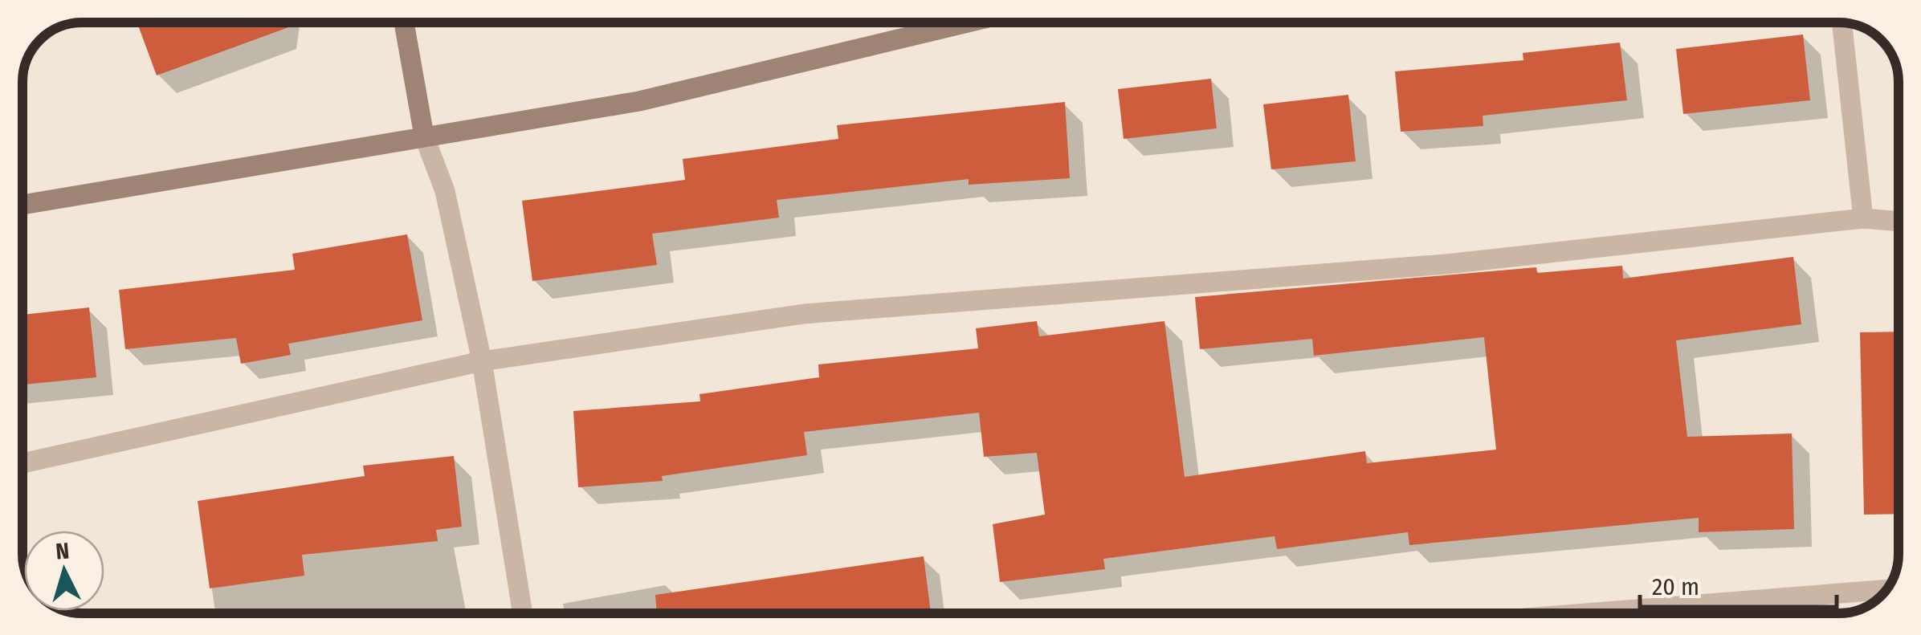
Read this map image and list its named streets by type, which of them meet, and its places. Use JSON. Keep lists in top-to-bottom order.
{
  "scale_bar": "20 m",
  "north": "top"
}
